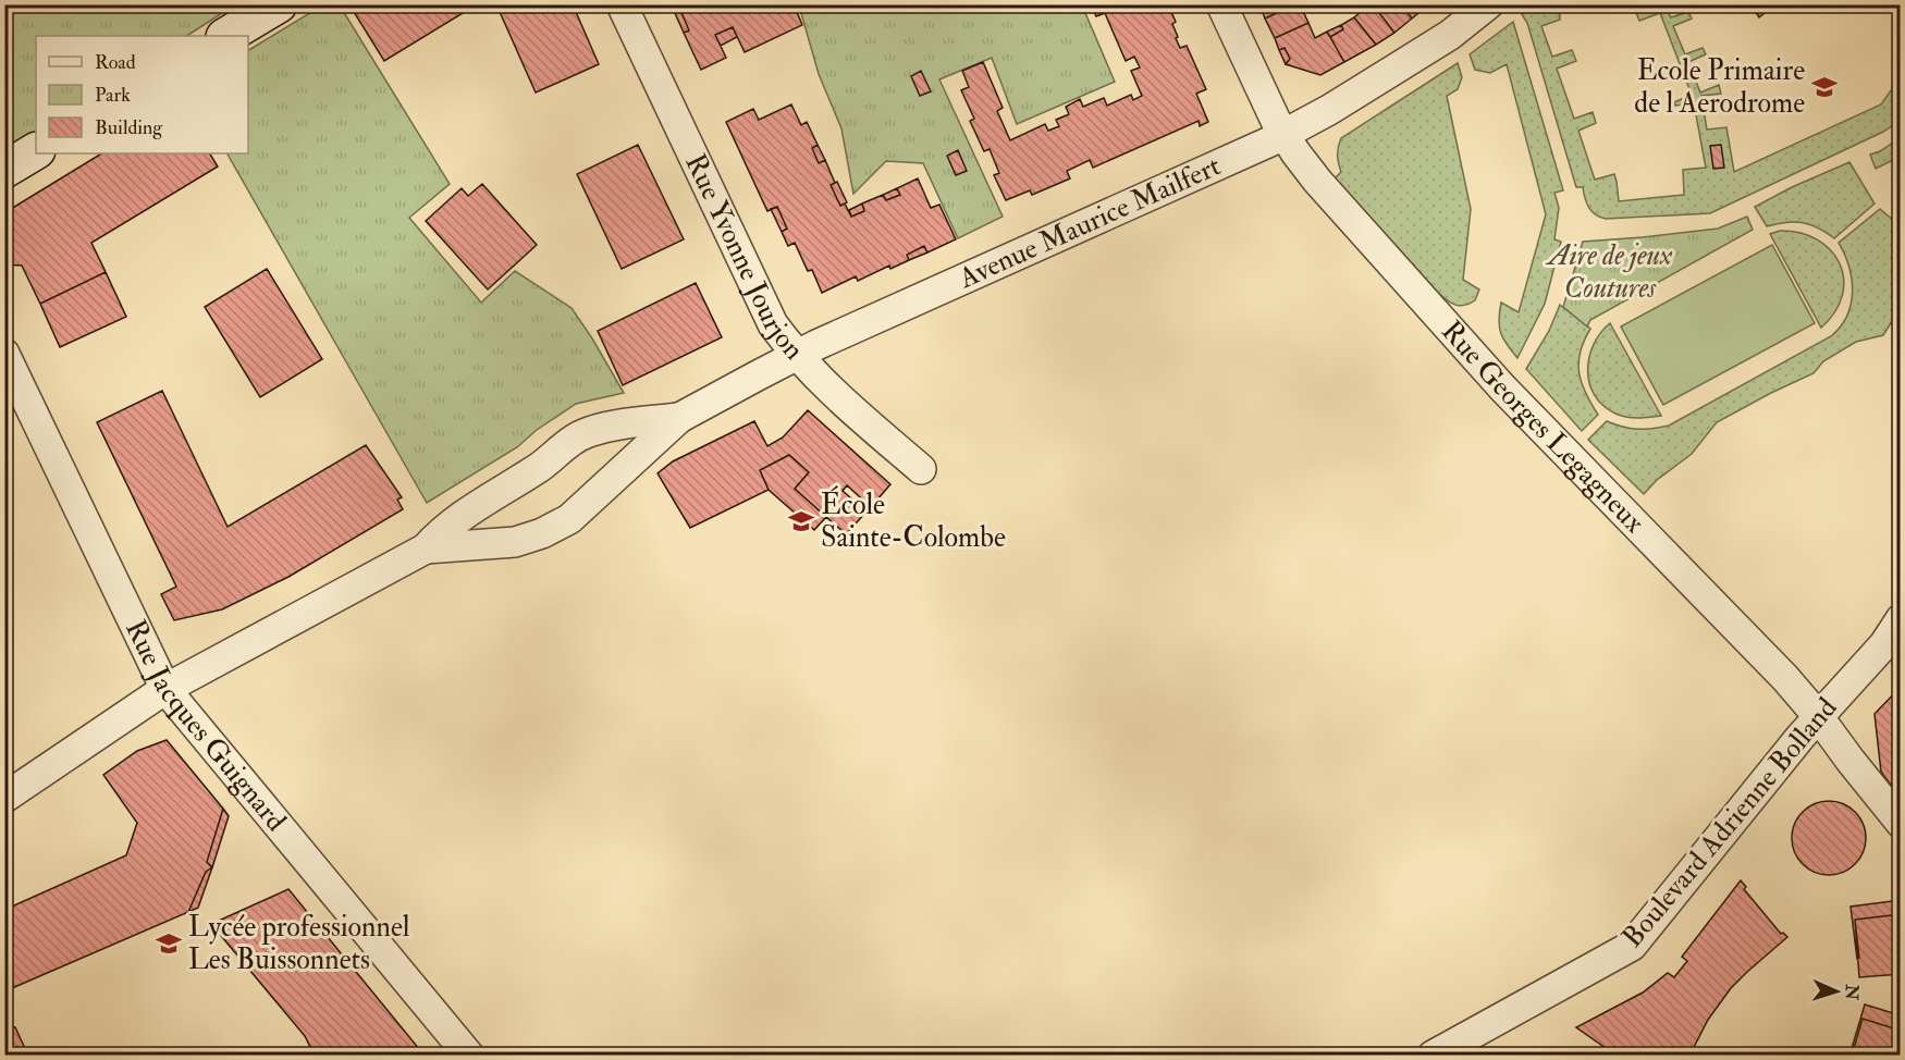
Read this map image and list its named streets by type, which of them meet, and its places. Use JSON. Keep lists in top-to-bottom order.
{
  "streets": {
    "street": [
      "Avenue Maurice Mailfert",
      "Rue Yvonne Jourjon",
      "Rue Georges Legagneux",
      "Rue Jacques Guignard",
      "Boulevard Adrienne Bolland"
    ]
  },
  "crossings": [
    ["Avenue Maurice Mailfert", "Rue Yvonne Jourjon"],
    ["Avenue Maurice Mailfert", "Rue Georges Legagneux"],
    ["Avenue Maurice Mailfert", "Rue Jacques Guignard"],
    ["Rue Georges Legagneux", "Boulevard Adrienne Bolland"]
  ],
  "parks": ["Aire de jeux Coutures"],
  "places": {
    "school or university": ["Ecole Primaire de l Aerodrome", "École Sainte-Colombe", "Lycée professionnel Les Buissonnets"]
  },
  "legend": ["Road", "Park", "Building"],
  "north": "right"
}
